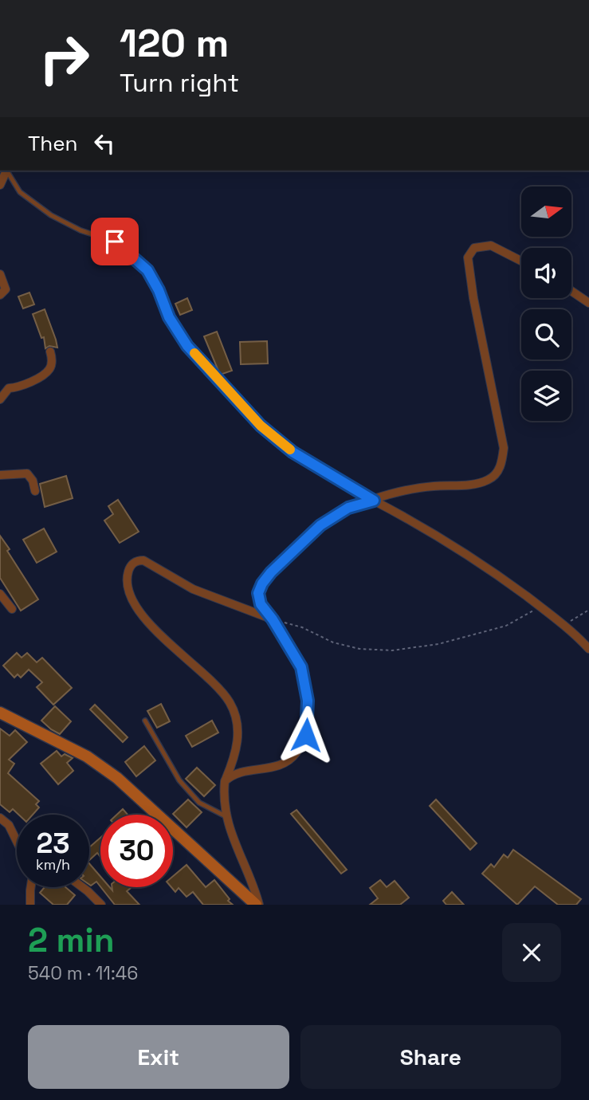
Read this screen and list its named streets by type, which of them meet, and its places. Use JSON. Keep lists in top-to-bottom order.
{
  "north": "right",
  "page": {
    "turn": ["120 m", "Turn right"],
    "then": "Then",
    "speed": "23 km/h",
    "limit": "30",
    "heading": ["2 min", "540 m · 11:46"],
    "buttons": ["Exit", "Share"]
  }
}
